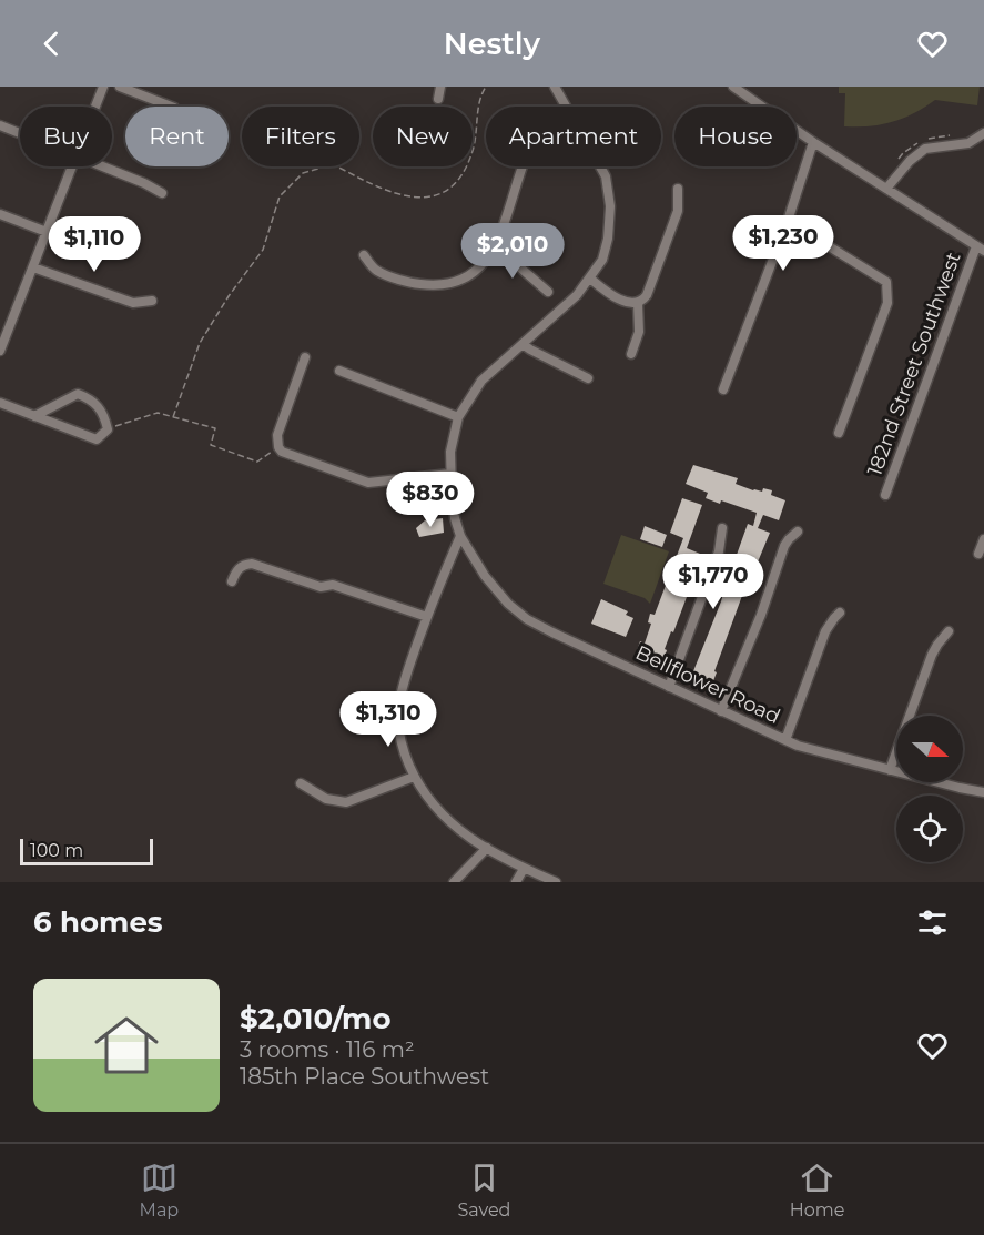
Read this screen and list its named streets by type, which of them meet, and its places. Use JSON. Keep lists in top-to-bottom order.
{
  "streets": {
    "street": ["182nd Street Southwest", "Bellflower Road"]
  },
  "scale_bar": "100 m",
  "north": "right",
  "page": {
    "header": "Nestly",
    "chip": [
      "Buy",
      "Rent",
      "Filters",
      "New",
      "Apartment",
      "House"
    ],
    "price": [
      "$1,230",
      "$1,110",
      "$2,010",
      "$830",
      "$1,770",
      "$1,310"
    ],
    "scale": "100 m",
    "heading": "6 homes",
    "list": [
      {
        "name": "$2,010/mo",
        "note": "3 rooms · 116 m² · 185th Place Southwest"
      }
    ],
    "tabs": ["Map", "Saved", "Home"]
  }
}
